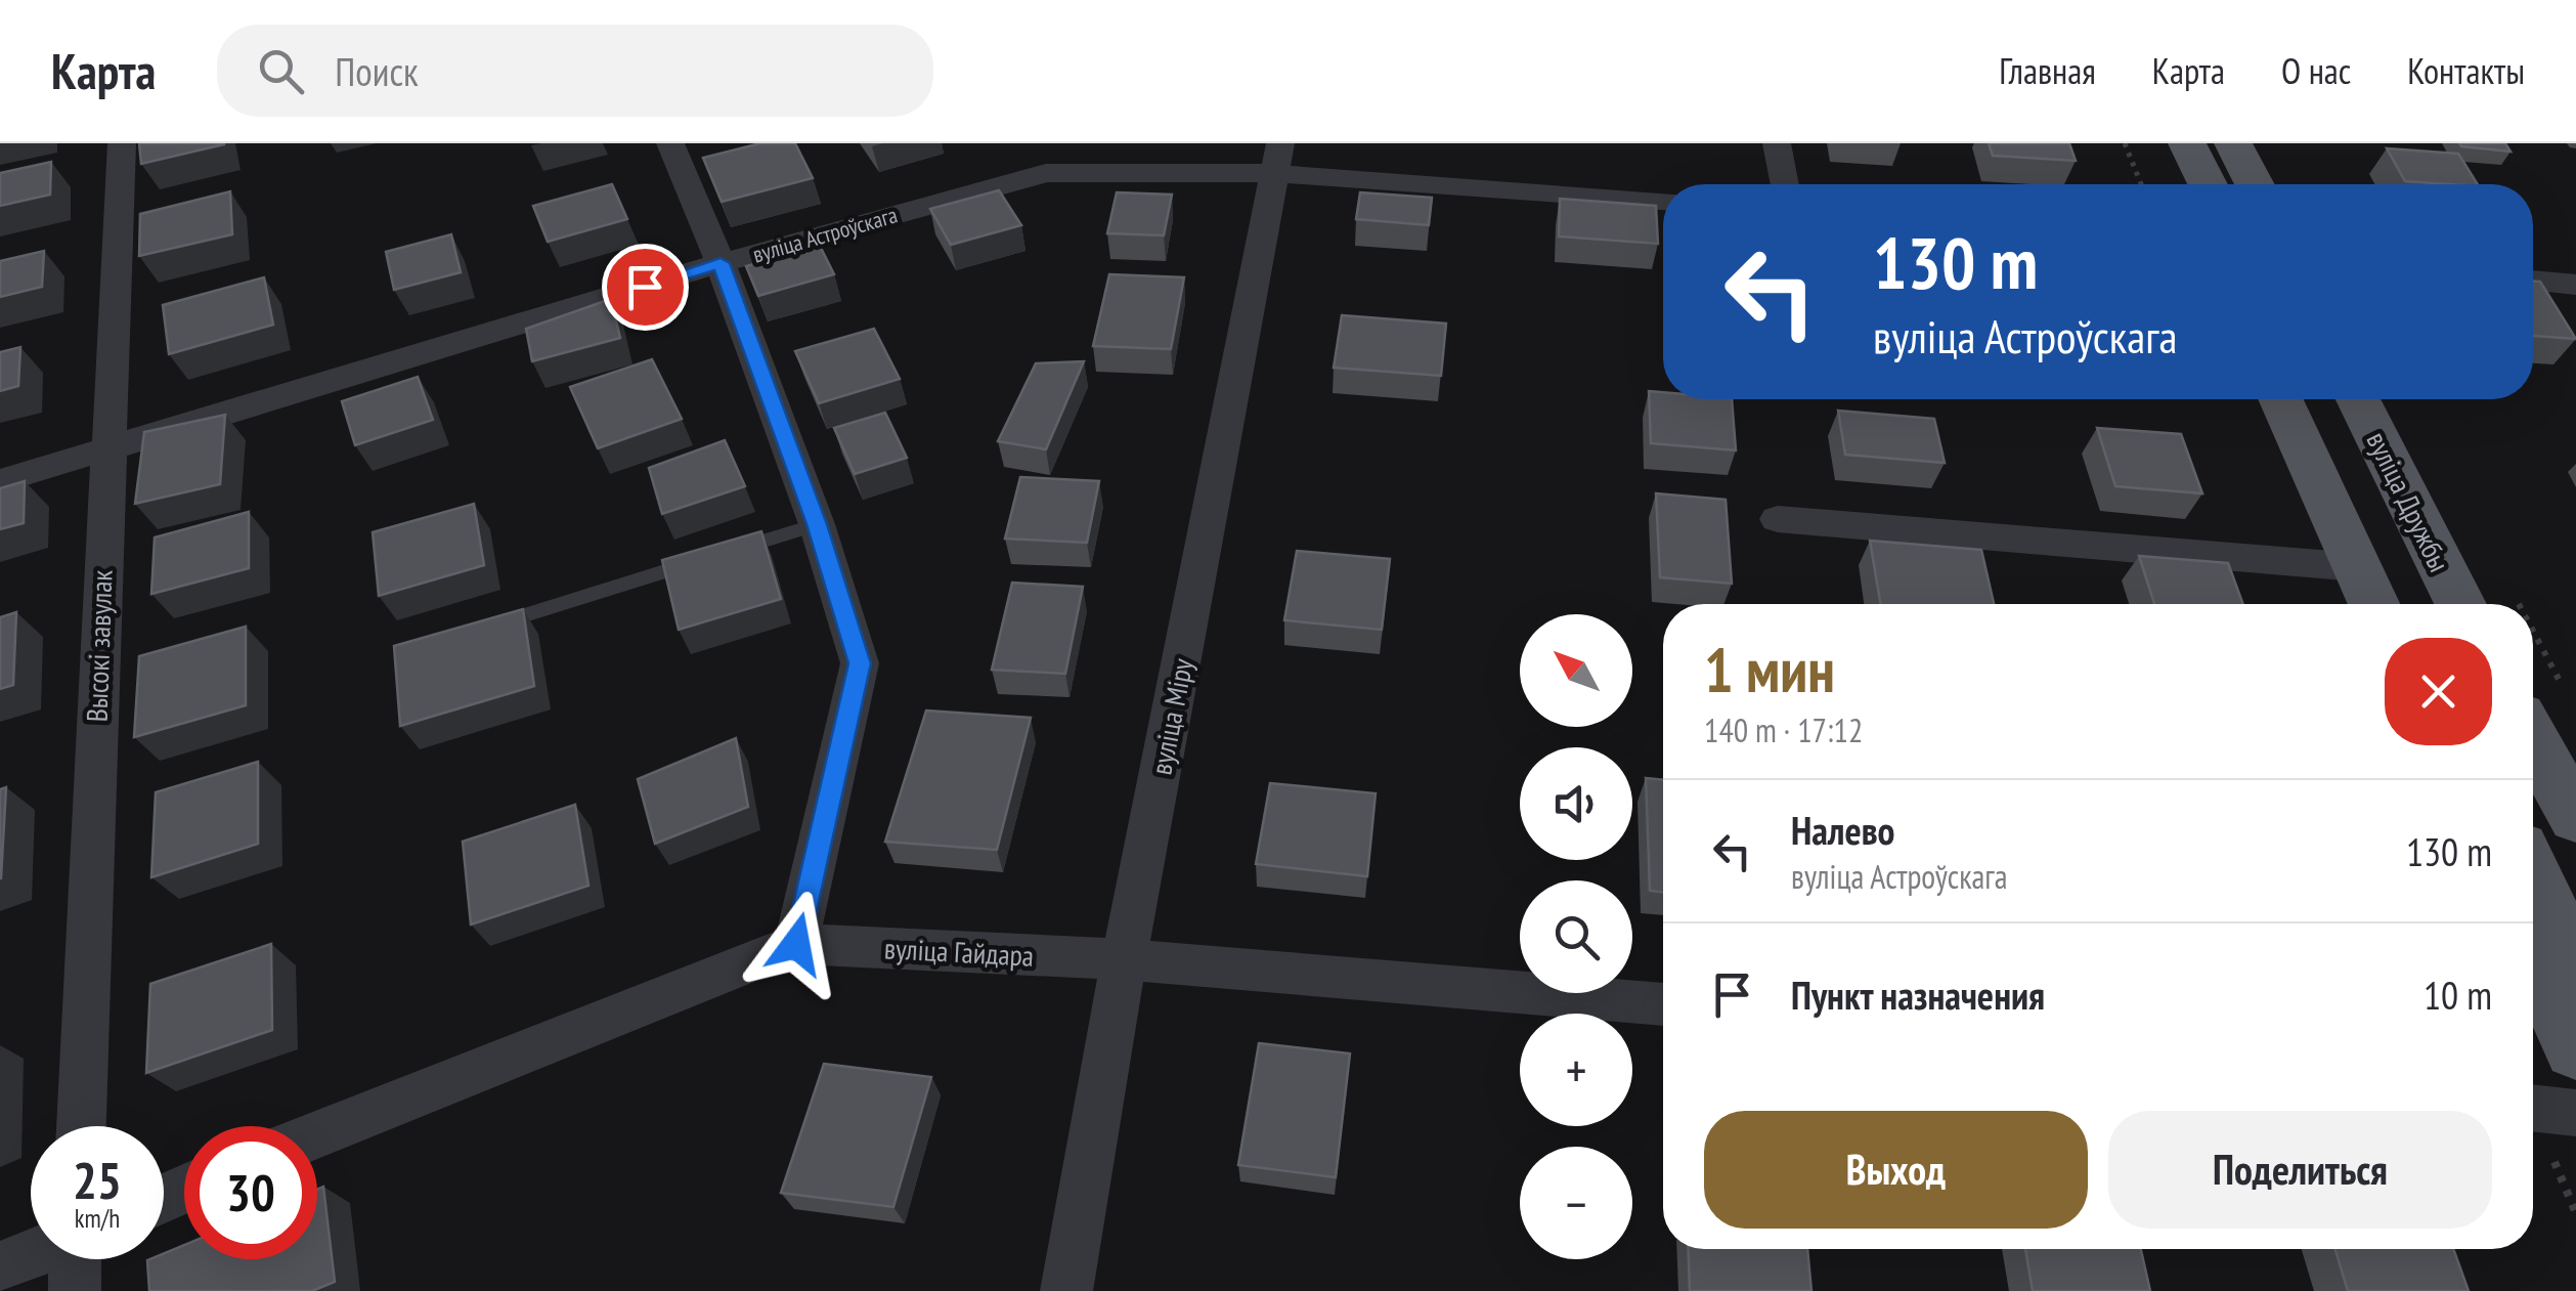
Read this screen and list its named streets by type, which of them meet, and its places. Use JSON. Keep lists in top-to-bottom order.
{
  "streets": {
    "main road": ["вуліца Дружбы"],
    "street": [
      "вуліца Астроўскага",
      "Высокі завулак",
      "вуліца Міру",
      "вуліца Гайдара"
    ]
  },
  "crossings": [
    ["вуліца Астроўскага", "Высокі завулак"],
    ["вуліца Астроўскага", "вуліца Міру"],
    ["вуліца Міру", "вуліца Гайдара"]
  ],
  "north": "top left",
  "page": {
    "header": "Карта",
    "search": "Поиск",
    "nav": [
      "Главная",
      "Карта",
      "О нас",
      "Контакты"
    ],
    "turn": ["130 m", "вуліца Астроўскага"],
    "heading": ["1 мин", "140 m · 17:12"],
    "map_buttons": ["+", "−"],
    "list": [
      {
        "name": "Налево",
        "note": "вуліца Астроўскага",
        "value": "130 m"
      },
      {
        "name": "Пункт назначения",
        "value": "10 m"
      }
    ],
    "buttons": ["Выход", "Поделиться"],
    "speed": "25 km/h",
    "limit": "30"
  }
}
